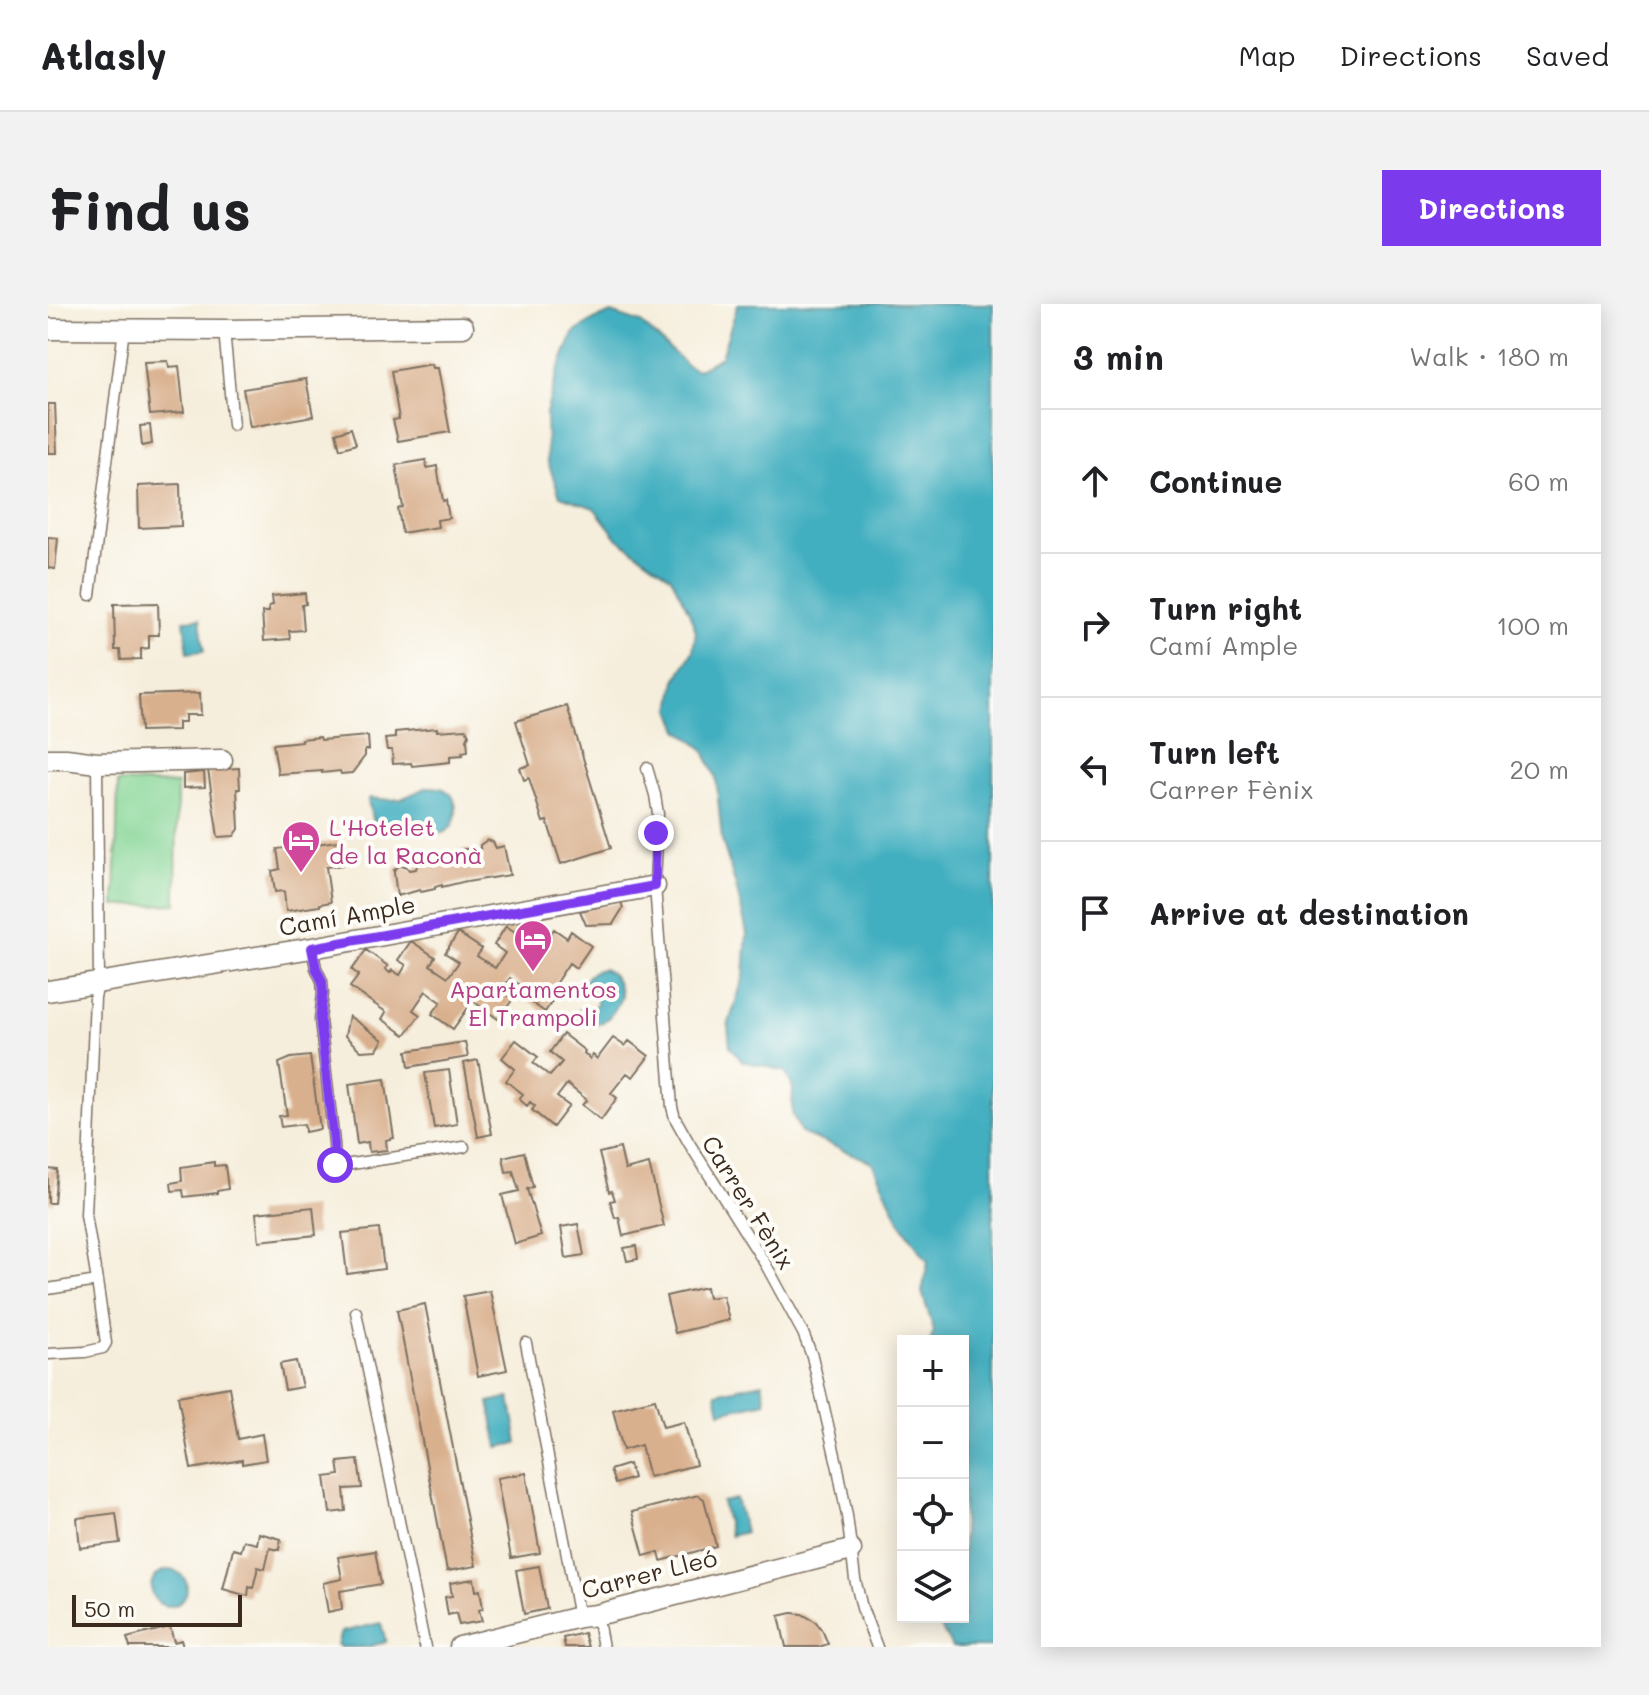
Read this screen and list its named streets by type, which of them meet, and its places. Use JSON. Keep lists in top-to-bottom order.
{
  "streets": {
    "street": ["Camí Ample", "Carrer Lleó"],
    "lane": ["Carrer Fènix"]
  },
  "crossings": [
    ["Camí Ample", "Carrer Fènix"],
    ["Carrer Fènix", "Carrer Lleó"]
  ],
  "places": {
    "hotel": ["L'Hotelet de la Raconà", "Apartamentos El Trampoli"]
  },
  "scale_bar": "50 m",
  "page": {
    "header": "Atlasly",
    "nav": ["Map", "Directions", "Saved"],
    "buttons": "Directions",
    "title": "Find us",
    "heading": ["3 min", "Walk · 180 m"],
    "list": [
      ["Continue", "60 m"],
      ["Turn right", "Camí Ample", "100 m"],
      ["Turn left", "Carrer Fènix", "20 m"],
      "Arrive at destination"
    ],
    "map_buttons": ["+", "−"],
    "scale": "50 m"
  }
}
